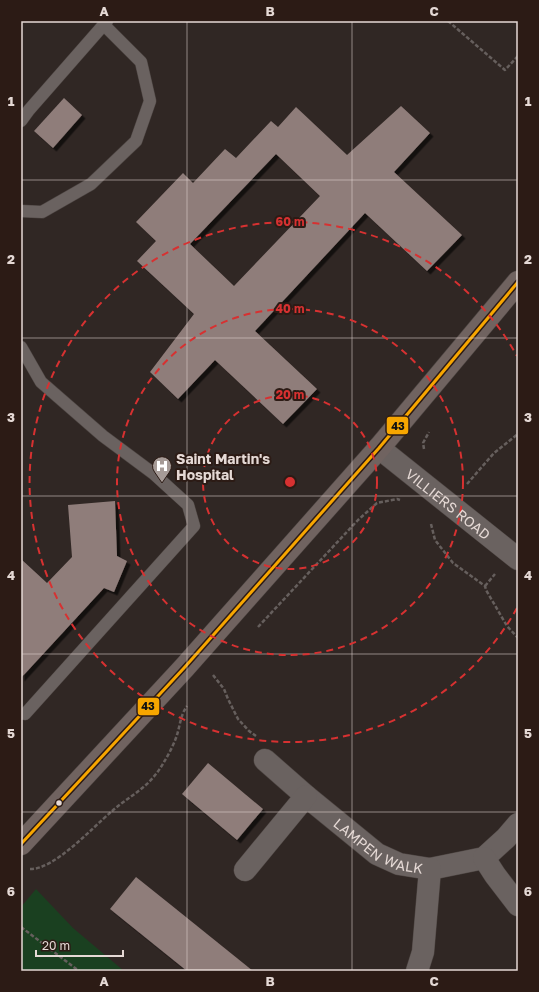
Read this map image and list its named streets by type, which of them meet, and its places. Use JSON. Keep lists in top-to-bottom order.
{
  "streets": {
    "street": ["VILLIERS ROAD", "LAMPEN WALK"]
  },
  "places": {
    "hospital": ["Saint Martin's Hospital"]
  },
  "lines": ["transit line 43"],
  "scale_bar": "20 m",
  "grid": {
    "columns": ["A", "B", "C"],
    "rows": [
      "1",
      "2",
      "3",
      "4",
      "5",
      "6"
    ]
  },
  "rings": ["60 m", "40 m", "20 m"]
}
